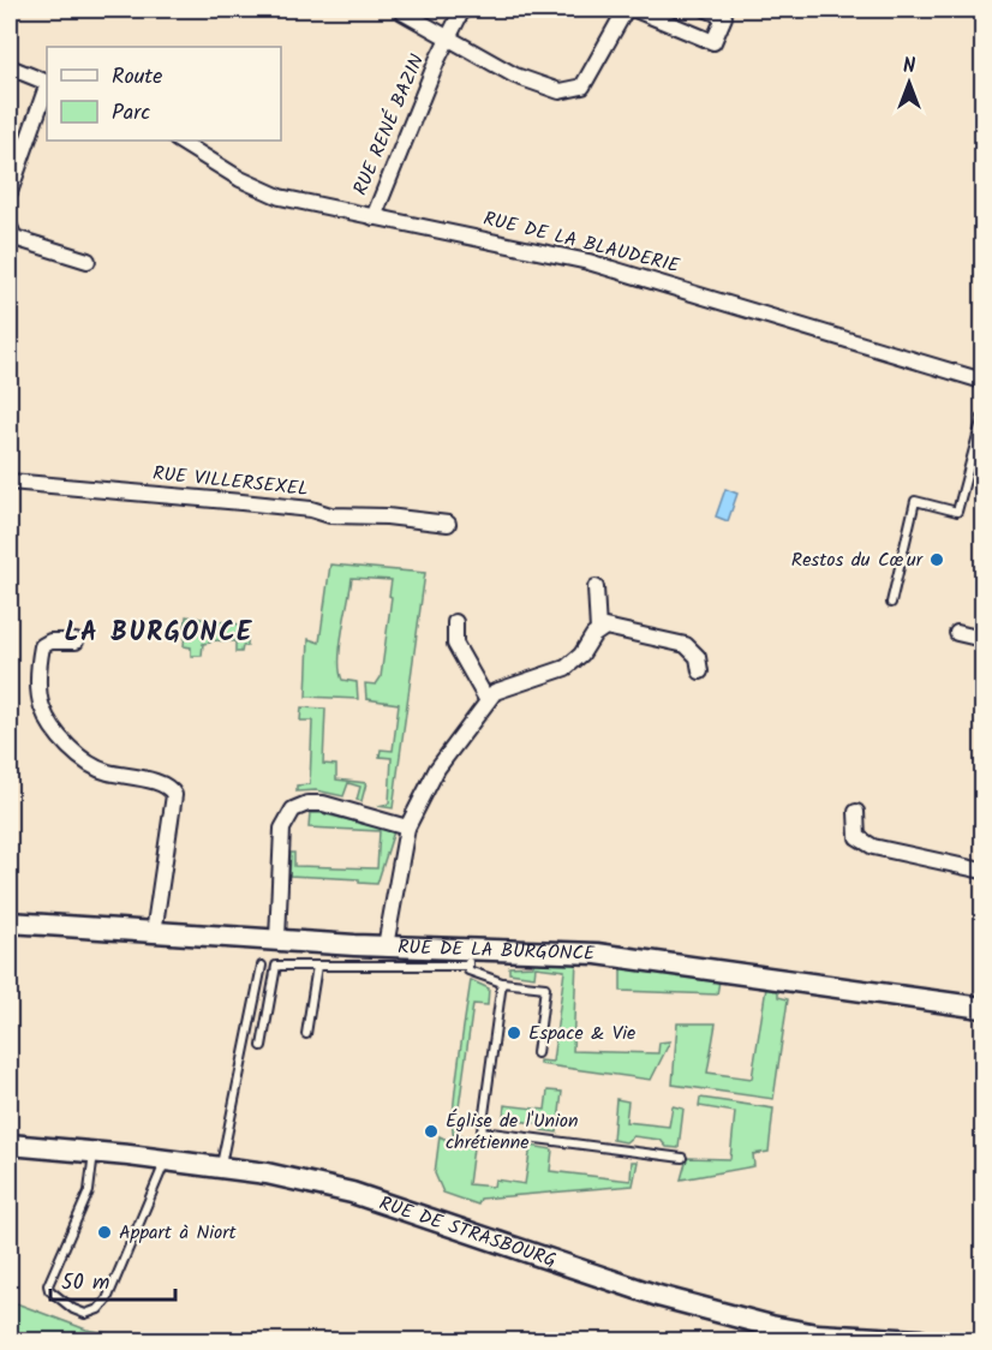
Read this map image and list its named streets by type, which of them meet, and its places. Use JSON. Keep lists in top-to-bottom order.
{
  "streets": {
    "street": [
      "RUE RENÉ BAZIN",
      "RUE DE LA BLAUDERIE",
      "RUE VILLERSEXEL",
      "RUE DE LA BURGONCE",
      "RUE DE STRASBOURG"
    ]
  },
  "crossings": [
    ["RUE RENÉ BAZIN", "RUE DE LA BLAUDERIE"]
  ],
  "districts": ["LA BURGONCE"],
  "places": [
    "Restos du Cœur",
    "Espace & Vie",
    "Église de l'Union chrétienne",
    "Appart à Niort"
  ],
  "legend": ["Route", "Parc"],
  "scale_bar": "50 m",
  "north": "top"
}
